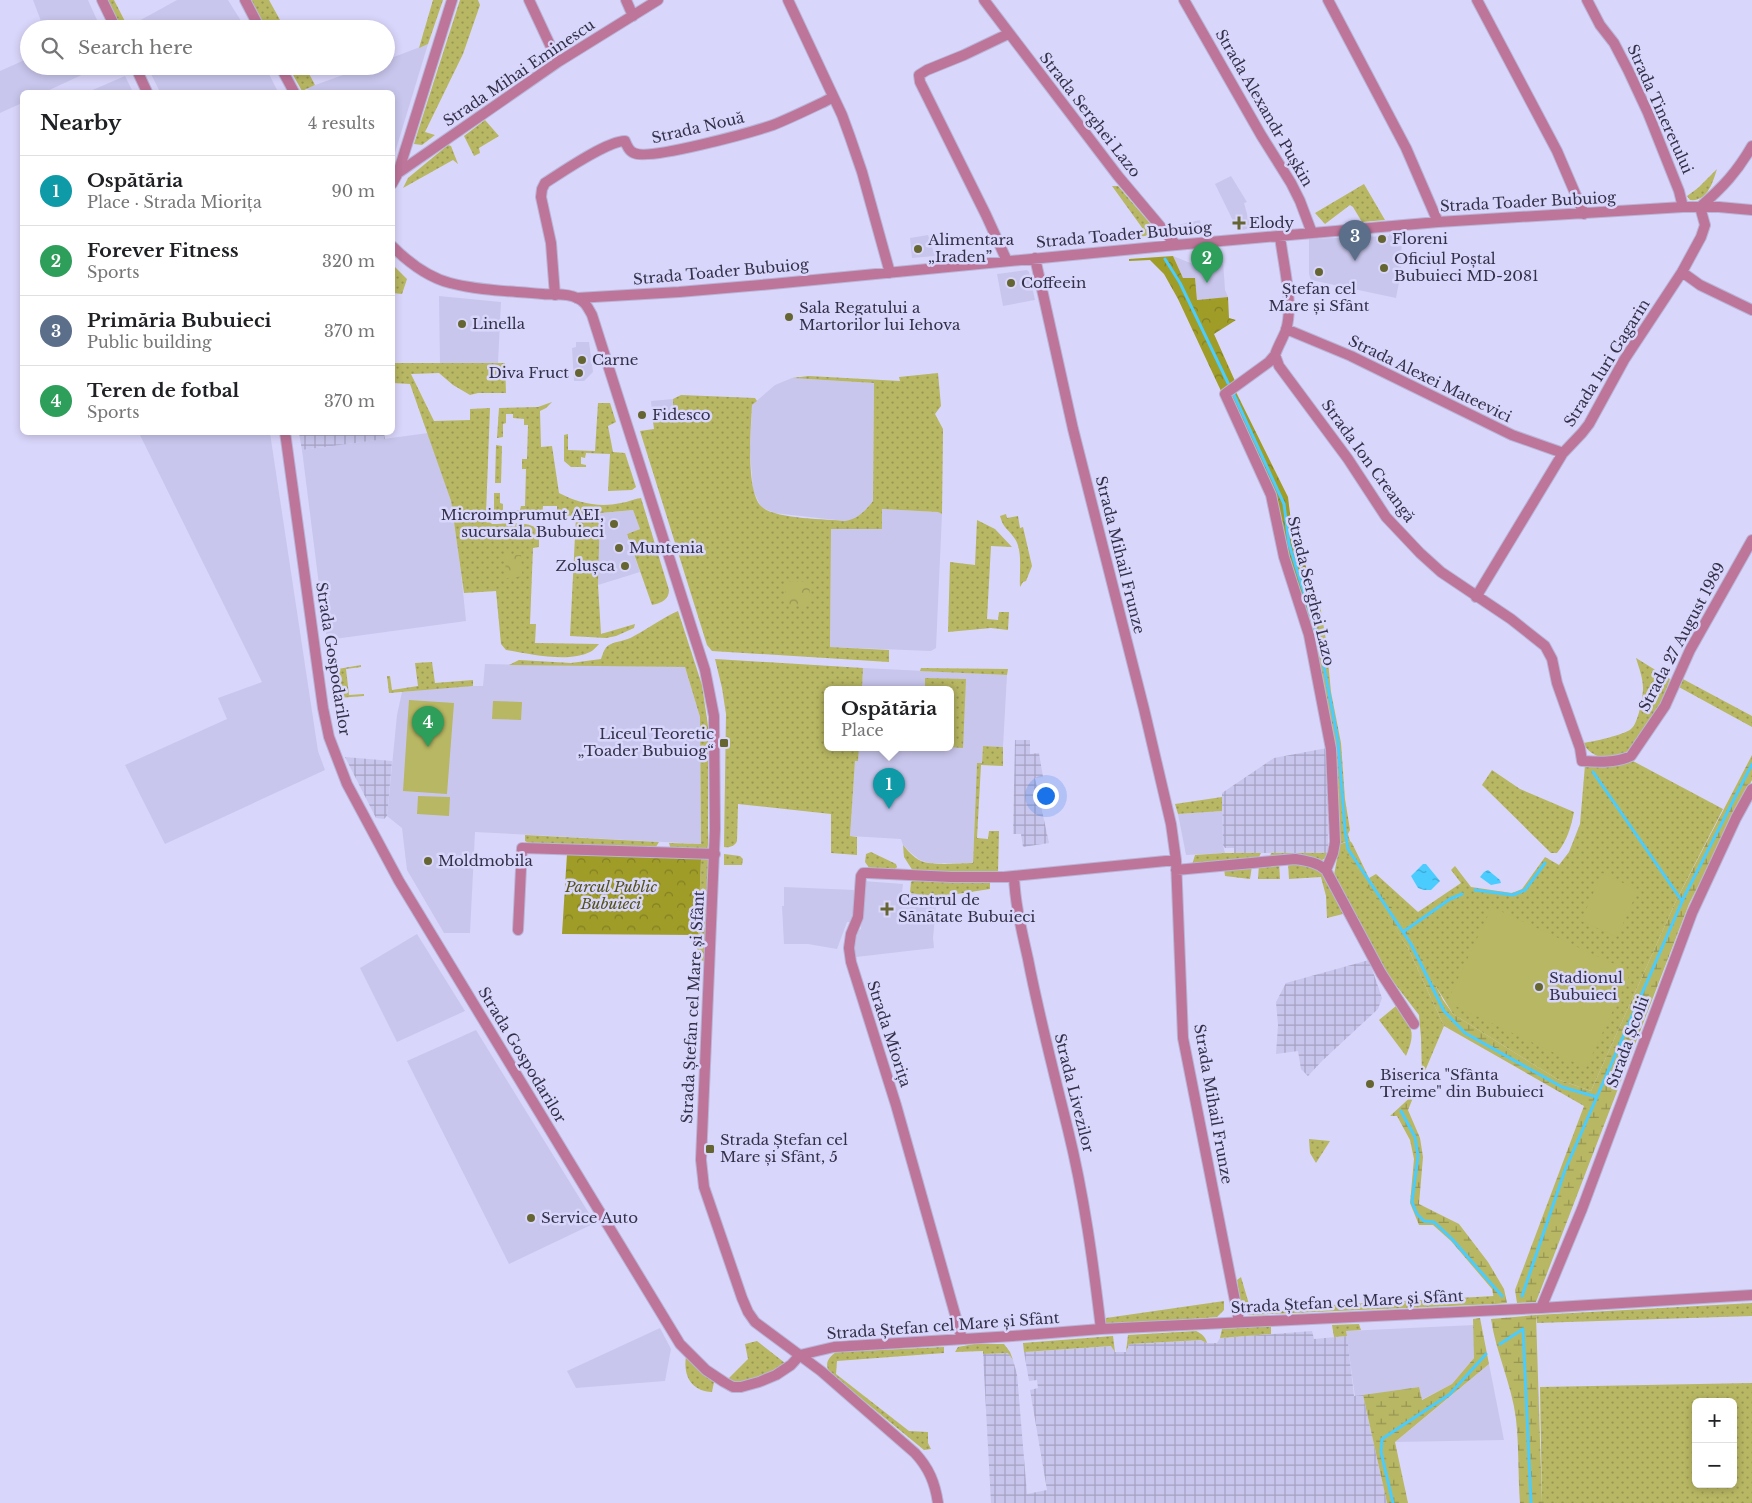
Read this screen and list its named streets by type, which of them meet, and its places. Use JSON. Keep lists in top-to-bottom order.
{
  "streets": {
    "street": [
      "Strada Mihai Eminescu",
      "Strada Alexandr Pușkin",
      "Strada Tineretului",
      "Strada Serghei Lazo",
      "Strada Nouă",
      "Strada Toader Bubuiog",
      "Strada Iuri Gagarin",
      "Strada Alexei Mateevici",
      "Strada Ion Creangă",
      "Strada Mihail Frunze",
      "Strada 27 August 1989",
      "Strada Gospodarilor",
      "Strada Ștefan cel Mare și Sfânt",
      "Strada Miorița",
      "Strada Școlii",
      "Strada Livezilor"
    ]
  },
  "crossings": [
    ["Strada Alexandr Pușkin", "Strada Toader Bubuiog"],
    ["Strada Tineretului", "Strada Toader Bubuiog"],
    ["Strada Serghei Lazo", "Strada Toader Bubuiog"],
    ["Strada Serghei Lazo", "Strada Ion Creangă"],
    ["Strada Nouă", "Strada Toader Bubuiog"],
    ["Strada Toader Bubuiog", "Strada Iuri Gagarin"],
    ["Strada Toader Bubuiog", "Strada Mihail Frunze"],
    ["Strada Toader Bubuiog", "Strada Ștefan cel Mare și Sfânt"],
    ["Strada Iuri Gagarin", "Strada Alexei Mateevici"],
    ["Strada Iuri Gagarin", "Strada Ion Creangă"],
    ["Strada Ion Creangă", "Strada 27 August 1989"],
    ["Strada Mihail Frunze", "Strada Ștefan cel Mare și Sfânt"],
    ["Strada Gospodarilor", "Strada Ștefan cel Mare și Sfânt"],
    ["Strada Ștefan cel Mare și Sfânt", "Strada Miorița"],
    ["Strada Ștefan cel Mare și Sfânt", "Strada Școlii"],
    ["Strada Ștefan cel Mare și Sfânt", "Strada Livezilor"],
    ["Strada Miorița", "Strada Livezilor"]
  ],
  "parks": ["Parcul Public Bubuieci"],
  "places": {
    "health": ["Elody", "Centrul de Sănătate Bubuieci"],
    "other": [
      "Floreni",
      "Alimentara „Iraden”",
      "Oficiul Poștal Bubuieci MD-2081",
      "Ștefan cel Mare și Sfânt",
      "Coffeein",
      "Sala Regatului a Martorilor lui Iehova",
      "Linella",
      "Carne",
      "Diva Fruct",
      "Fidesco",
      "Microimprumut AEI, sucursala Bubuieci",
      "Muntenia",
      "Zolușca",
      "Moldmobila",
      "Stadionul Bubuieci",
      "Biserica \"Sfânta Treime\" din Bubuieci",
      "Service Auto"
    ],
    "transit": ["Liceul Teoretic „Toader Bubuiog“", "Strada Ștefan cel Mare și Sfânt, 5"]
  },
  "page": {
    "search": "Search here",
    "heading": ["Nearby", "4 results"],
    "list": [
      {
        "mark": "1",
        "name": "Ospătăria",
        "note": "Place · Strada Miorița",
        "value": "90 m"
      },
      {
        "mark": "2",
        "name": "Forever Fitness",
        "note": "Sports",
        "value": "320 m"
      },
      {
        "mark": "3",
        "name": "Primăria Bubuieci",
        "note": "Public building",
        "value": "370 m"
      },
      {
        "mark": "4",
        "name": "Teren de fotbal",
        "note": "Sports",
        "value": "370 m"
      }
    ],
    "pins": [
      "3",
      "2",
      "4",
      "1"
    ],
    "popup": ["Ospătăria", "Place"],
    "map_buttons": ["+", "−"]
  }
}
